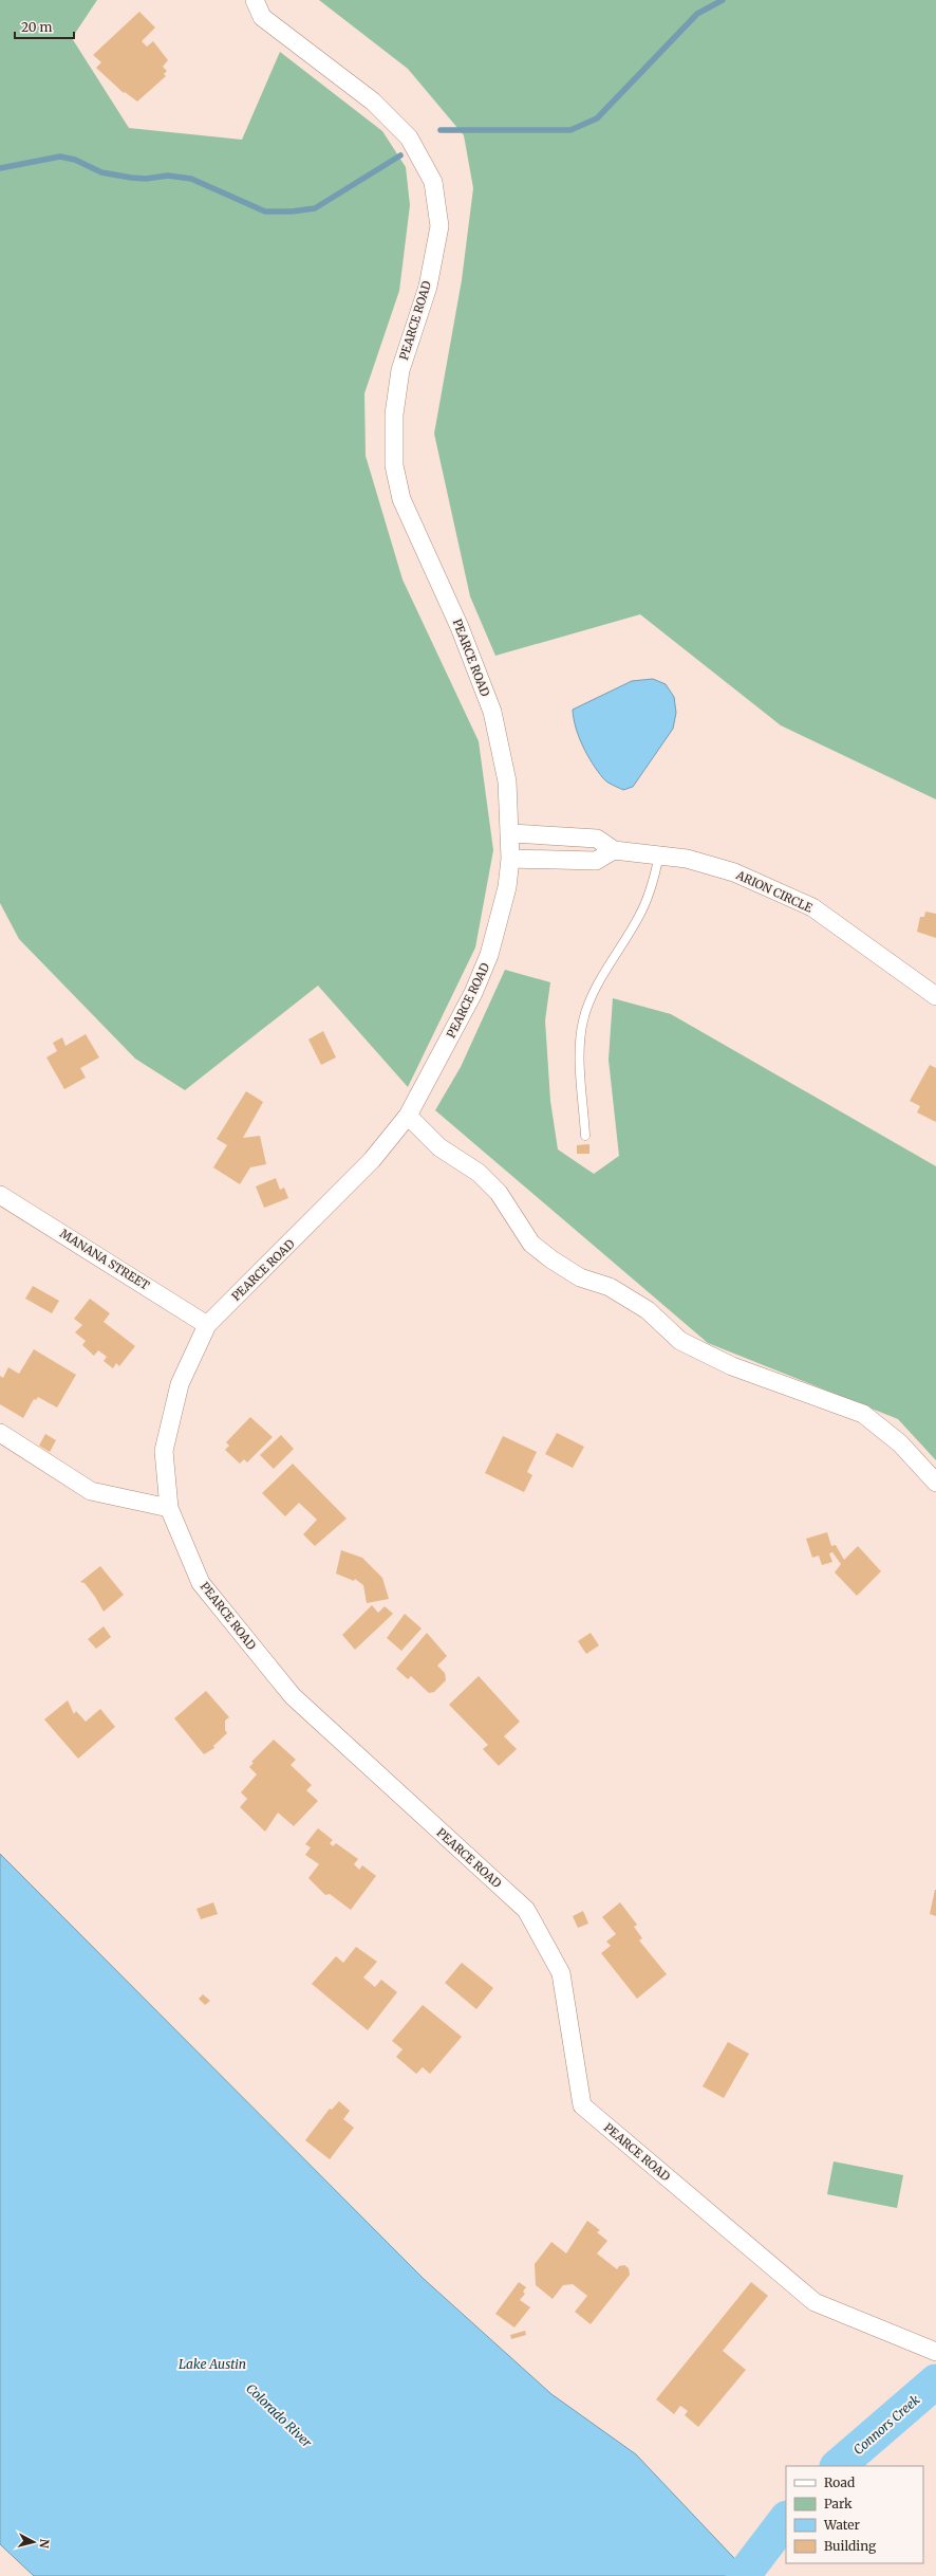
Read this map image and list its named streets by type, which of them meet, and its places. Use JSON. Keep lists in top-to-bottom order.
{
  "streets": {
    "street": ["PEARCE ROAD", "ARION CIRCLE", "MANANA STREET"]
  },
  "crossings": [
    ["PEARCE ROAD", "ARION CIRCLE"],
    ["PEARCE ROAD", "MANANA STREET"]
  ],
  "water": ["Lake Austin", "Colorado River", "Connors Creek"],
  "legend": [
    "Road",
    "Park",
    "Water",
    "Building"
  ],
  "scale_bar": "20 m",
  "north": "right"
}
